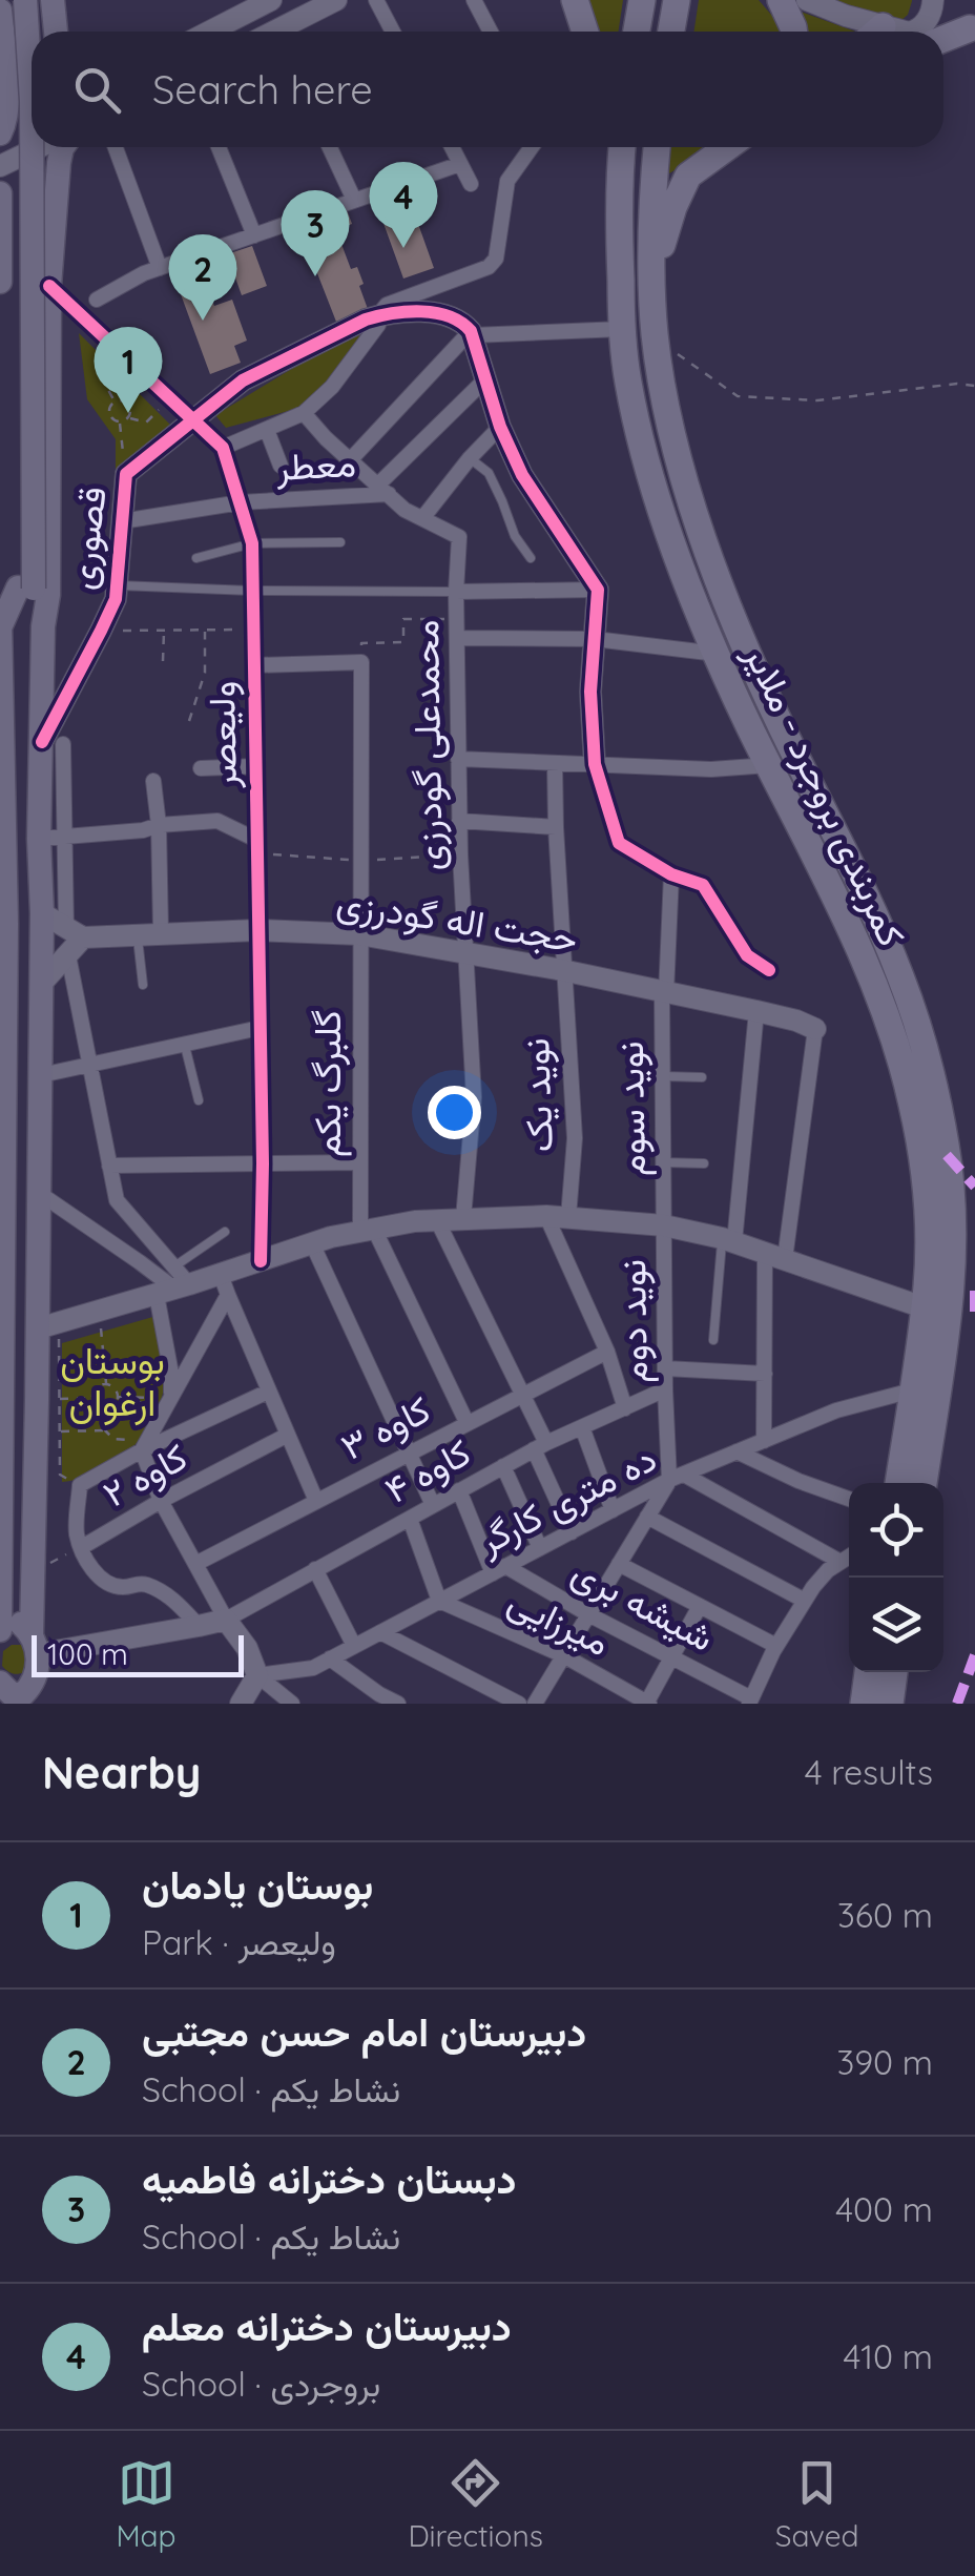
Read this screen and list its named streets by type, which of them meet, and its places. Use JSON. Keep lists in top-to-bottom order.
{
  "streets": {
    "highway": ["کمربندی بروجرد - ملایر"],
    "street": [
      "معطر",
      "قصوری",
      "ولیعصر",
      "محمدعلی گودرزی",
      "حجت اله گودرزی",
      "گلبرگ یکم",
      "نوید یک",
      "نوید سوم",
      "نوید دوم",
      "کاوه ۳",
      "کاوه ۴",
      "کاوه ۲",
      "ده متری کارگر",
      "شیشه بری",
      "میرزایی"
    ]
  },
  "crossings": [
    ["معطر", "قصوری"],
    ["معطر", "ولیعصر"],
    ["قصوری", "ولیعصر"],
    ["ولیعصر", "حجت اله گودرزی"],
    ["محمدعلی گودرزی", "حجت اله گودرزی"],
    ["کمربندی بروجرد - ملایر", "ده متری کارگر"],
    ["حجت اله گودرزی", "گلبرگ یکم"],
    ["حجت اله گودرزی", "نوید یک"],
    ["حجت اله گودرزی", "نوید سوم"],
    ["نوید سوم", "نوید دوم"],
    ["نوید دوم", "کاوه ۴"],
    ["نوید دوم", "ده متری کارگر"],
    ["ده متری کارگر", "شیشه بری"],
    ["ده متری کارگر", "میرزایی"]
  ],
  "parks": ["بوستان ارغوان"],
  "scale_bar": "100 m",
  "page": {
    "search": "Search here",
    "pins": [
      "4",
      "3",
      "2",
      "1"
    ],
    "scale": "100 m",
    "heading": ["Nearby", "4 results"],
    "list": [
      {
        "mark": "1",
        "name": "بوستان یادمان",
        "note": "Park · ولیعصر",
        "value": "360 m"
      },
      {
        "mark": "2",
        "name": "دبیرستان امام حسن مجتبی",
        "note": "School · نشاط یکم",
        "value": "390 m"
      },
      {
        "mark": "3",
        "name": "دبستان دخترانه فاطمیه",
        "note": "School · نشاط یکم",
        "value": "400 m"
      },
      {
        "mark": "4",
        "name": "دبیرستان دخترانه معلم",
        "note": "School · بروجردی",
        "value": "410 m"
      }
    ],
    "nav": ["Map", "Directions", "Saved"]
  }
}
